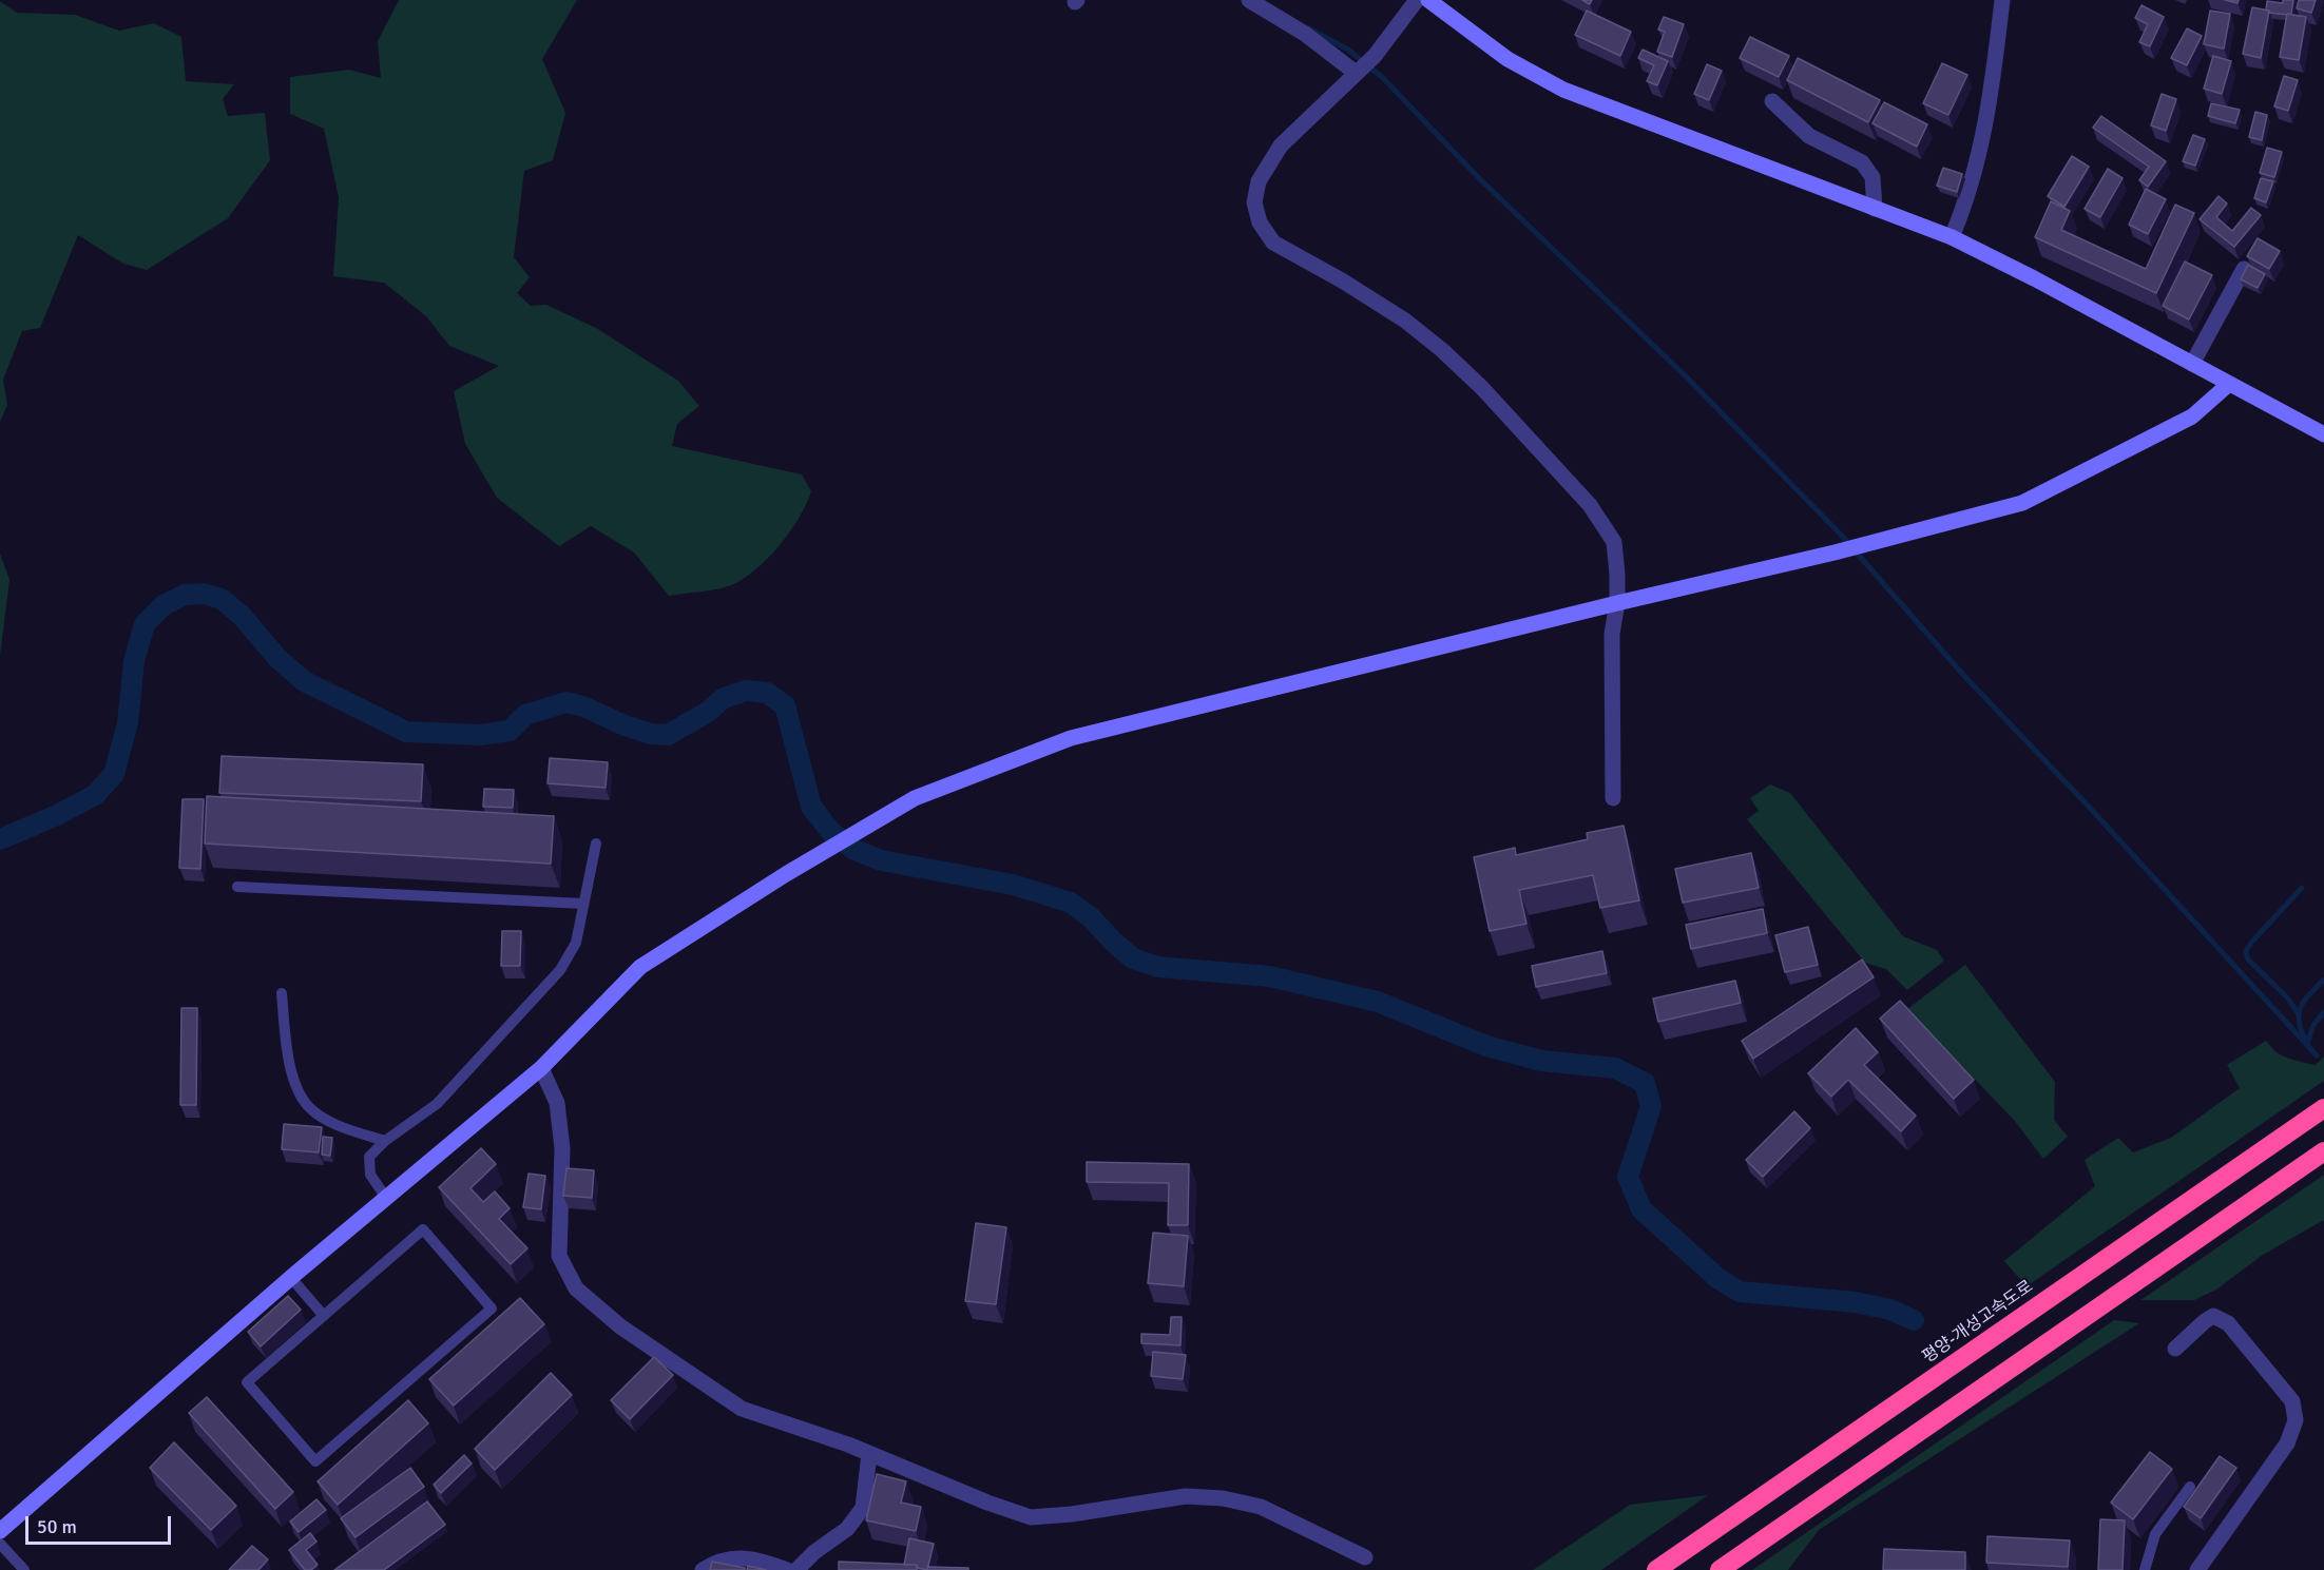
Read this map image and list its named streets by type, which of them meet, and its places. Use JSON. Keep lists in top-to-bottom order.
{
  "streets": {
    "highway": ["평양-개성고속도로"]
  },
  "scale_bar": "50 m"
}
